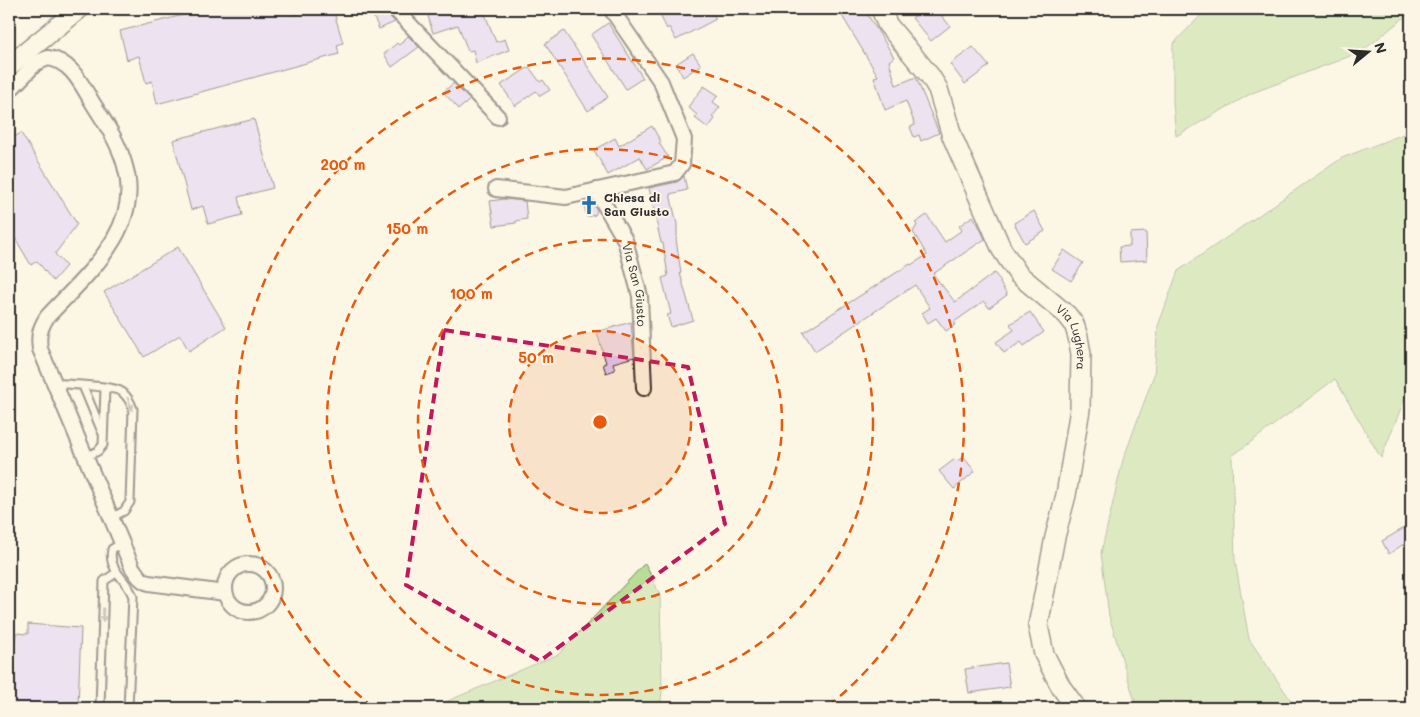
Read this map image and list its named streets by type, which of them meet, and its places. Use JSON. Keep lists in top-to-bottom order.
{
  "streets": {
    "street": ["Via San Giusto", "Via Lughera"]
  },
  "places": {
    "church": ["Chiesa di San Giusto"]
  },
  "north": "right",
  "rings": [
    "200 m",
    "150 m",
    "100 m",
    "50 m"
  ]
}
